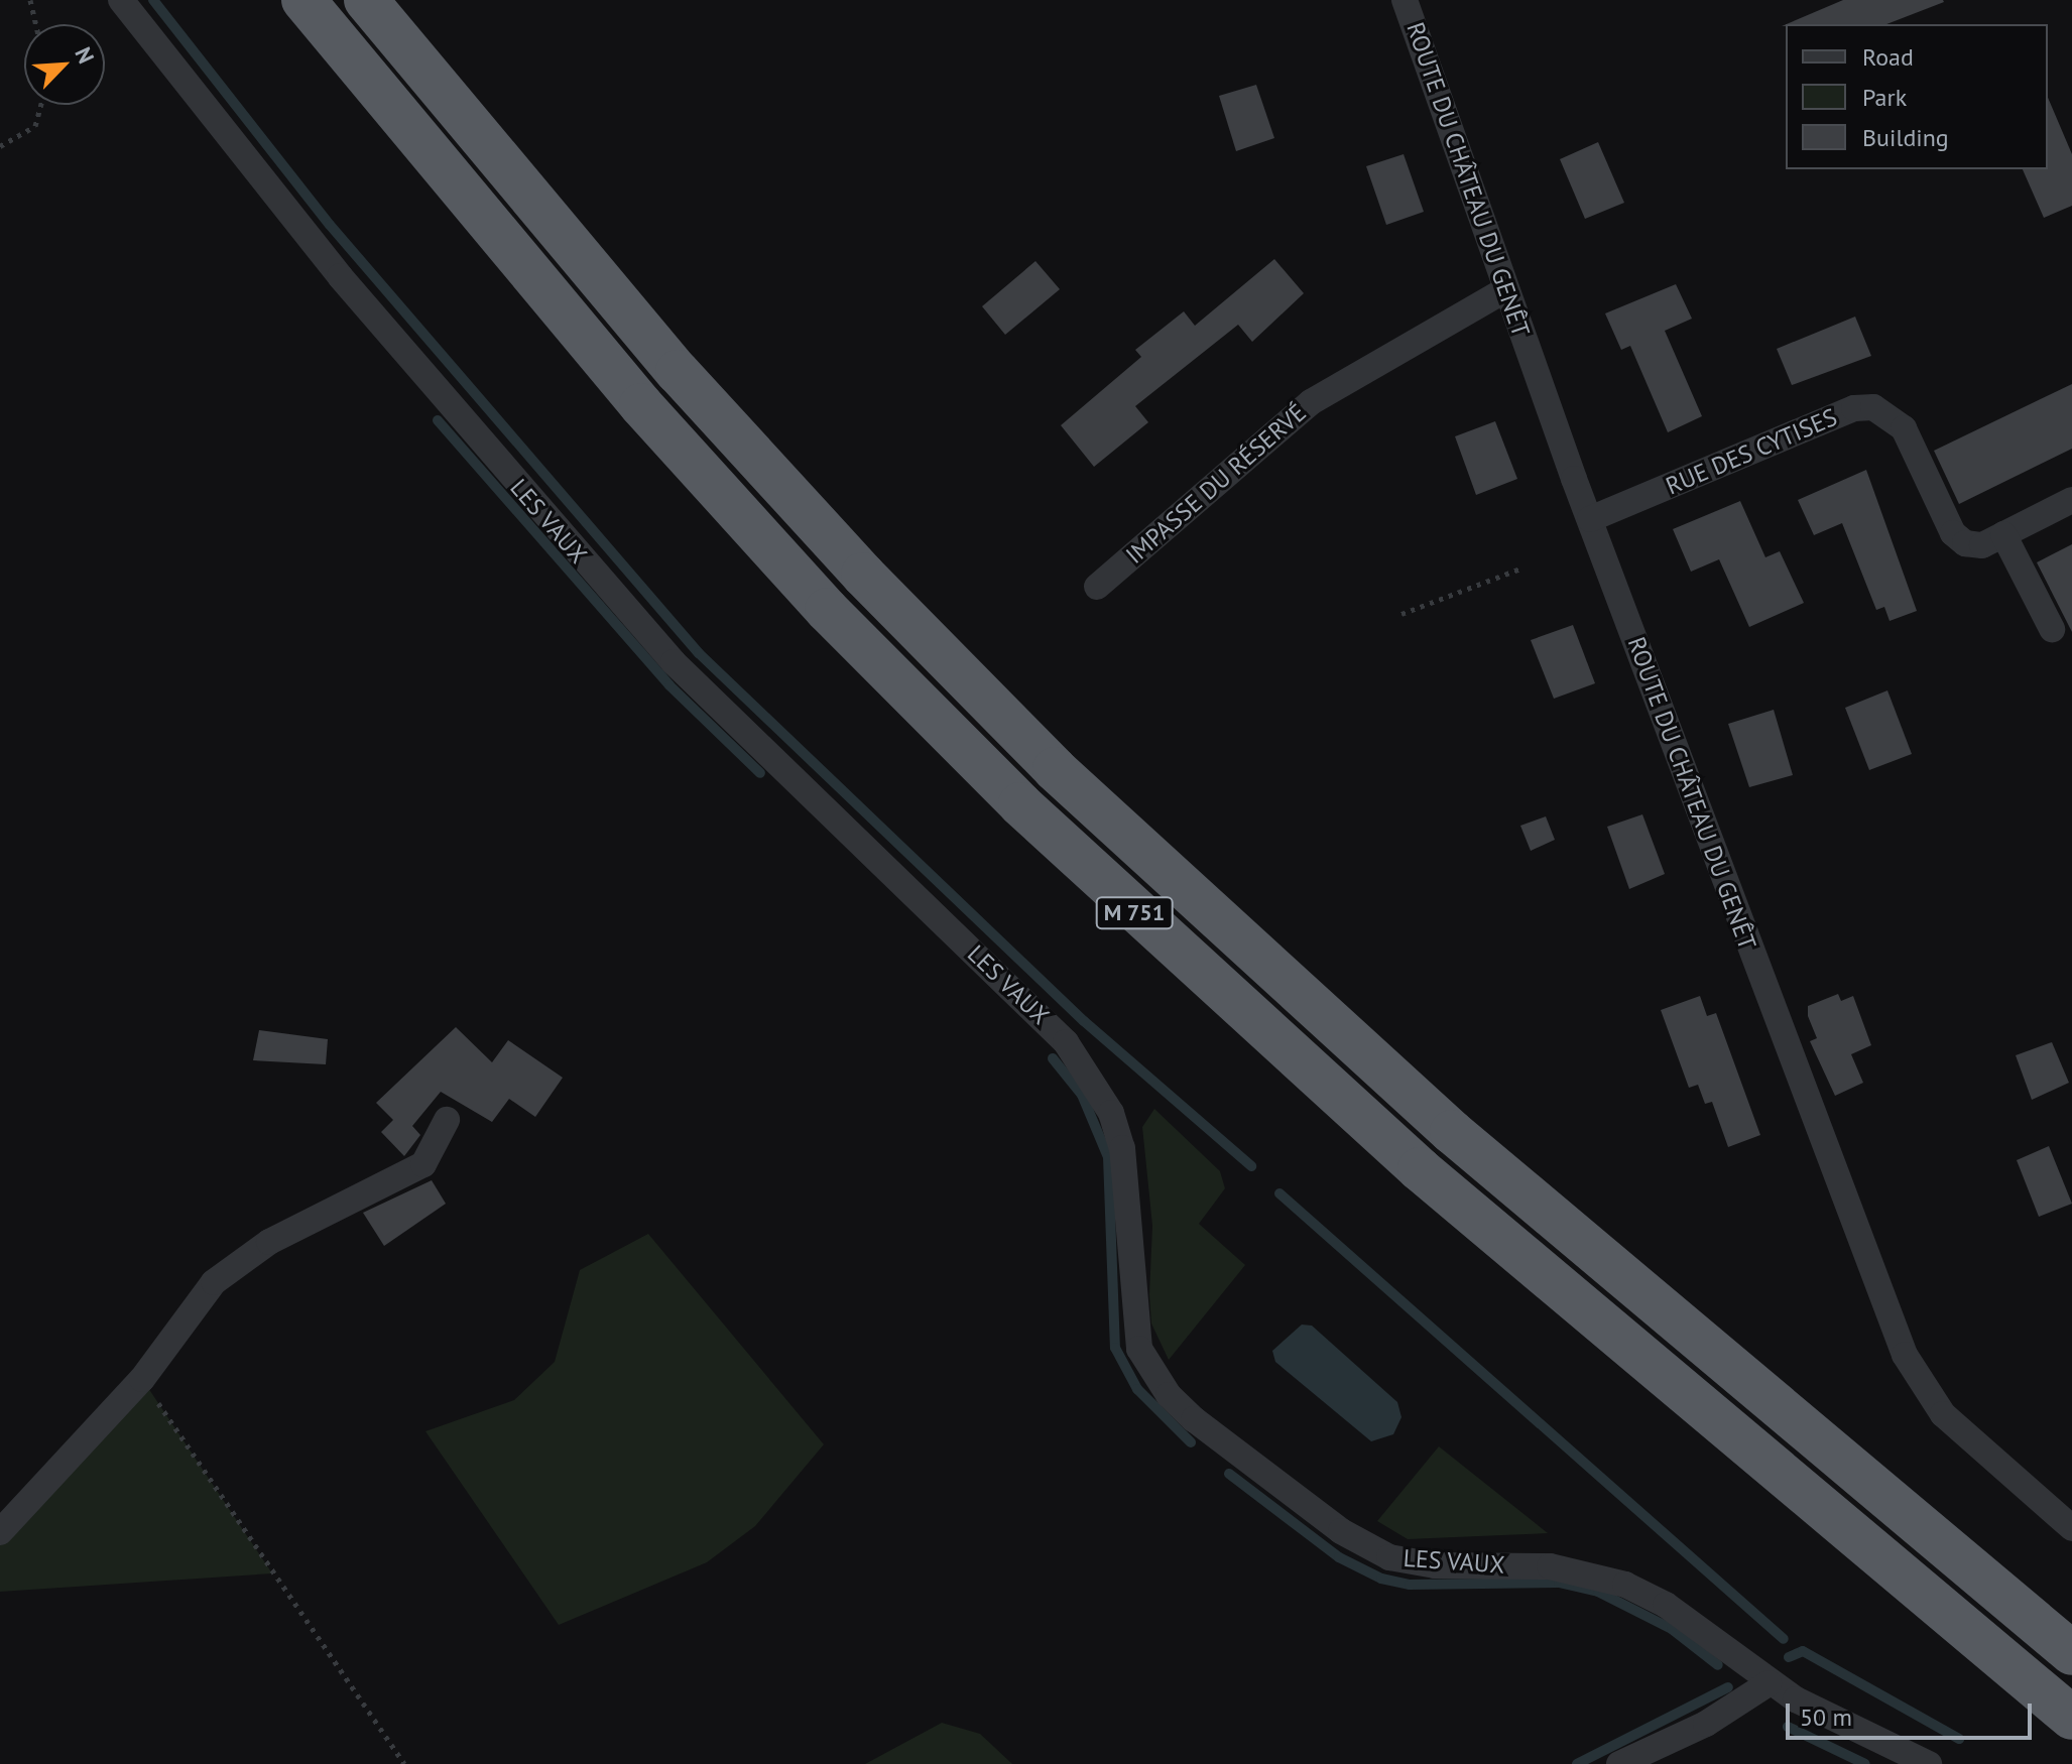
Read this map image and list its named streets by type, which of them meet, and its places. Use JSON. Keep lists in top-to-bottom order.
{
  "streets": {
    "highway": ["M 751"],
    "street": [
      "ROUTE DU CHÂTEAU DU GENÊT",
      "RUE DES CYTISES",
      "IMPASSE DU RÉSERVÉ",
      "LES VAUX"
    ]
  },
  "crossings": [
    ["ROUTE DU CHÂTEAU DU GENÊT", "RUE DES CYTISES"],
    ["ROUTE DU CHÂTEAU DU GENÊT", "IMPASSE DU RÉSERVÉ"]
  ],
  "legend": ["Road", "Park", "Building"],
  "scale_bar": "50 m",
  "north": "top right"
}
